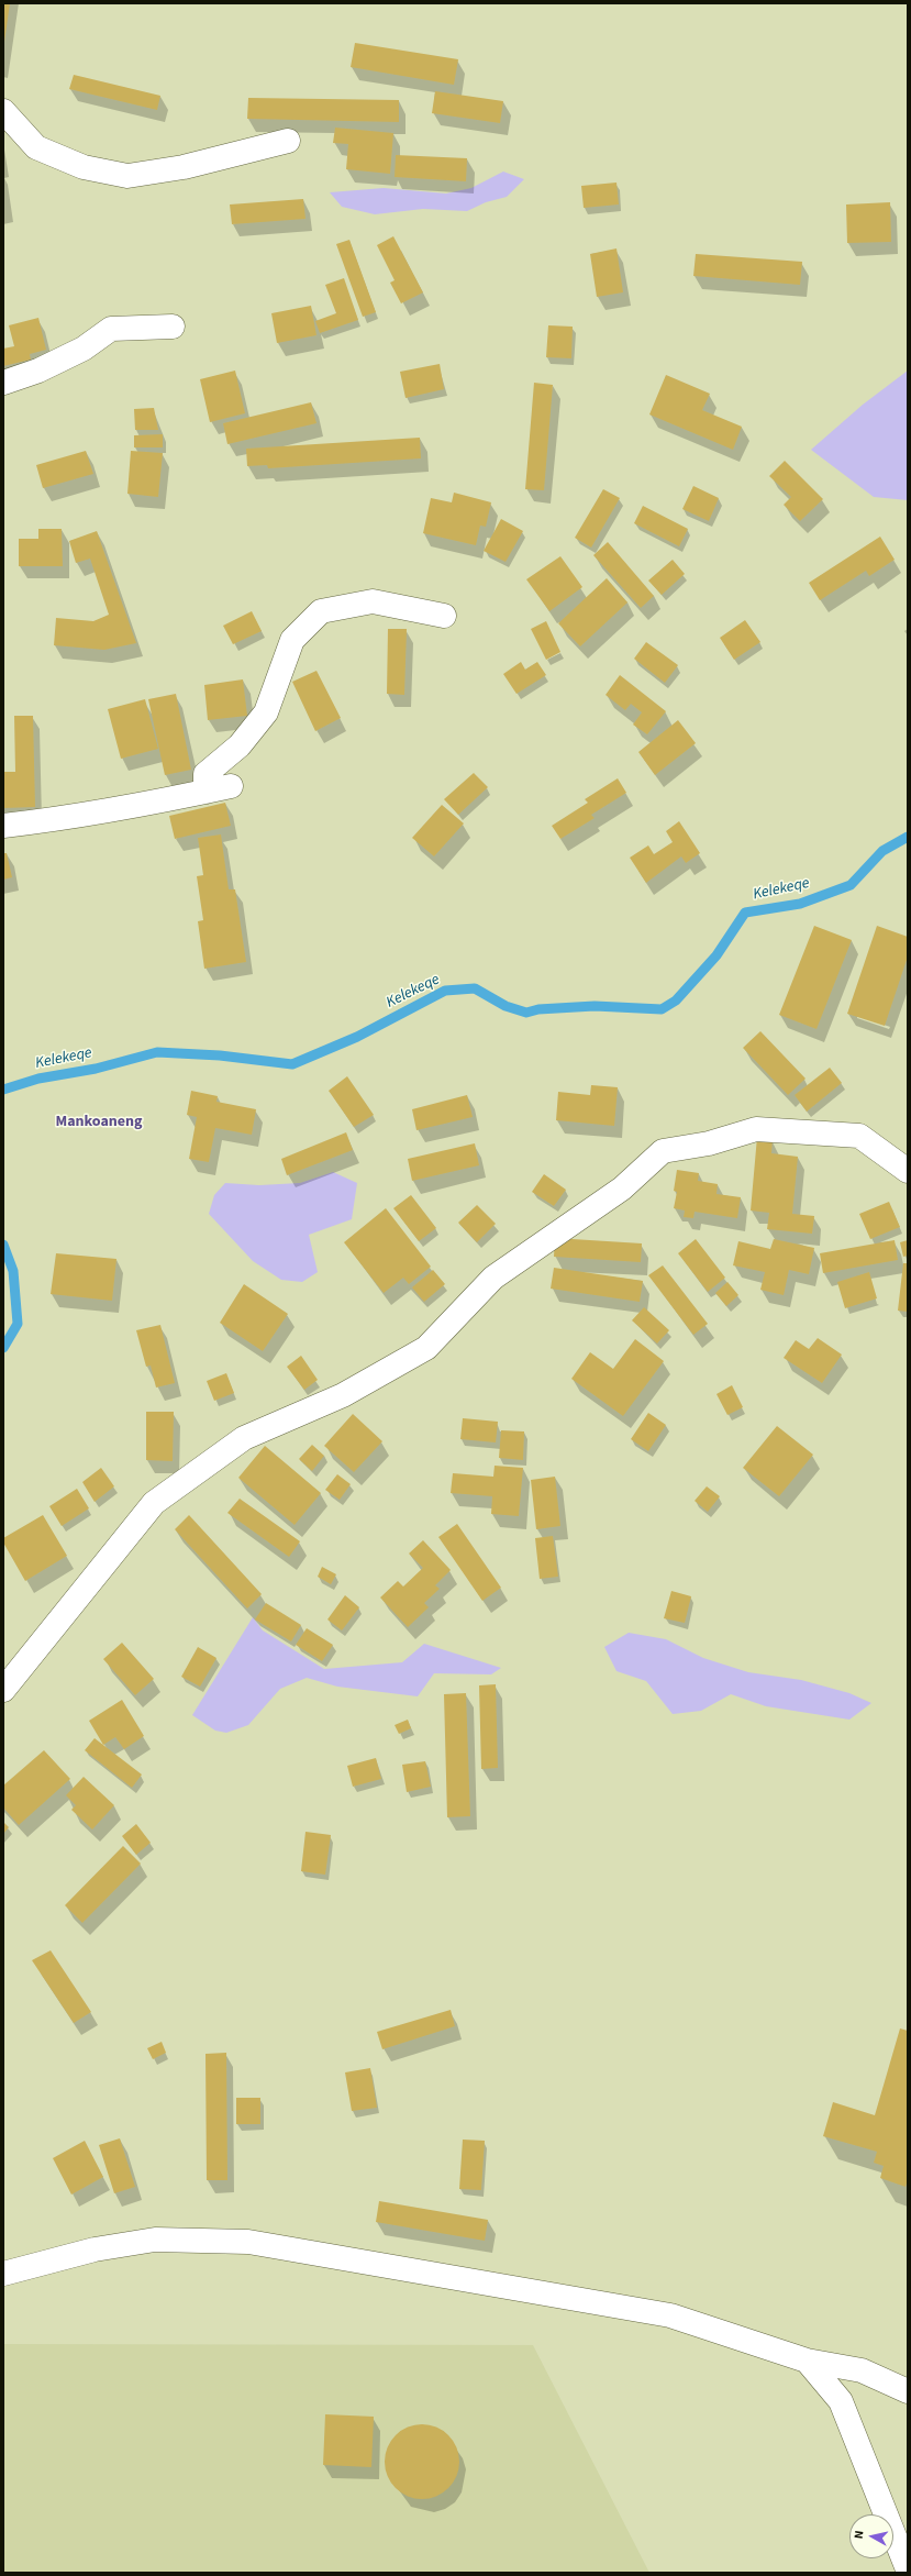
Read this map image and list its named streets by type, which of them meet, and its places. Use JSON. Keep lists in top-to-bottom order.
{
  "districts": ["Mankoaneng"],
  "water": ["Kelekeqe"],
  "north": "left"
}
